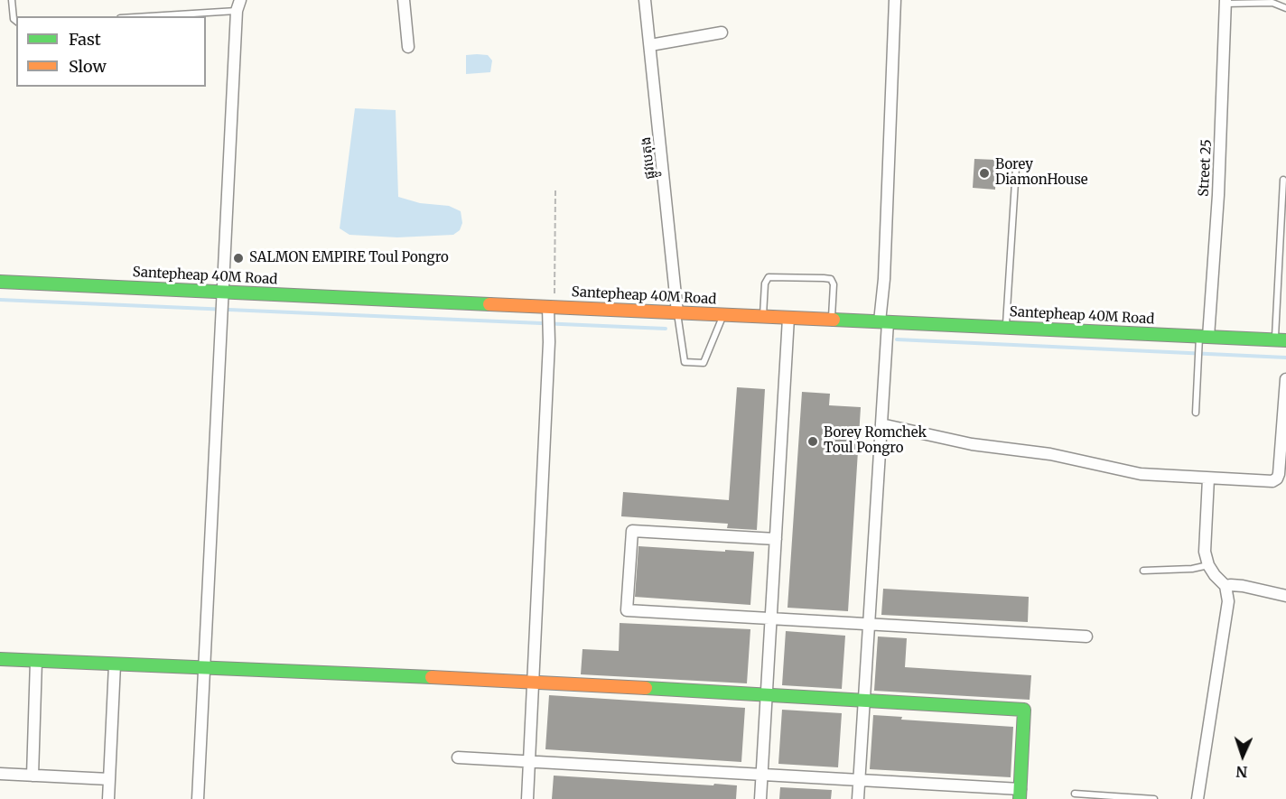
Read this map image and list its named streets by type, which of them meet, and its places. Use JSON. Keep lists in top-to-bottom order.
{
  "streets": {
    "main road": ["Santepheap 40M Road"],
    "street": ["ផ្លូវបេតុង", "Street 25"]
  },
  "crossings": [
    ["ផ្លូវបេតុង", "Santepheap 40M Road"],
    ["Street 25", "Santepheap 40M Road"]
  ],
  "places": ["Borey DiamonHouse", "SALMON EMPIRE Toul Pongro", "Borey Romchek Toul Pongro"],
  "legend": ["Fast", "Slow"],
  "north": "bottom"
}
